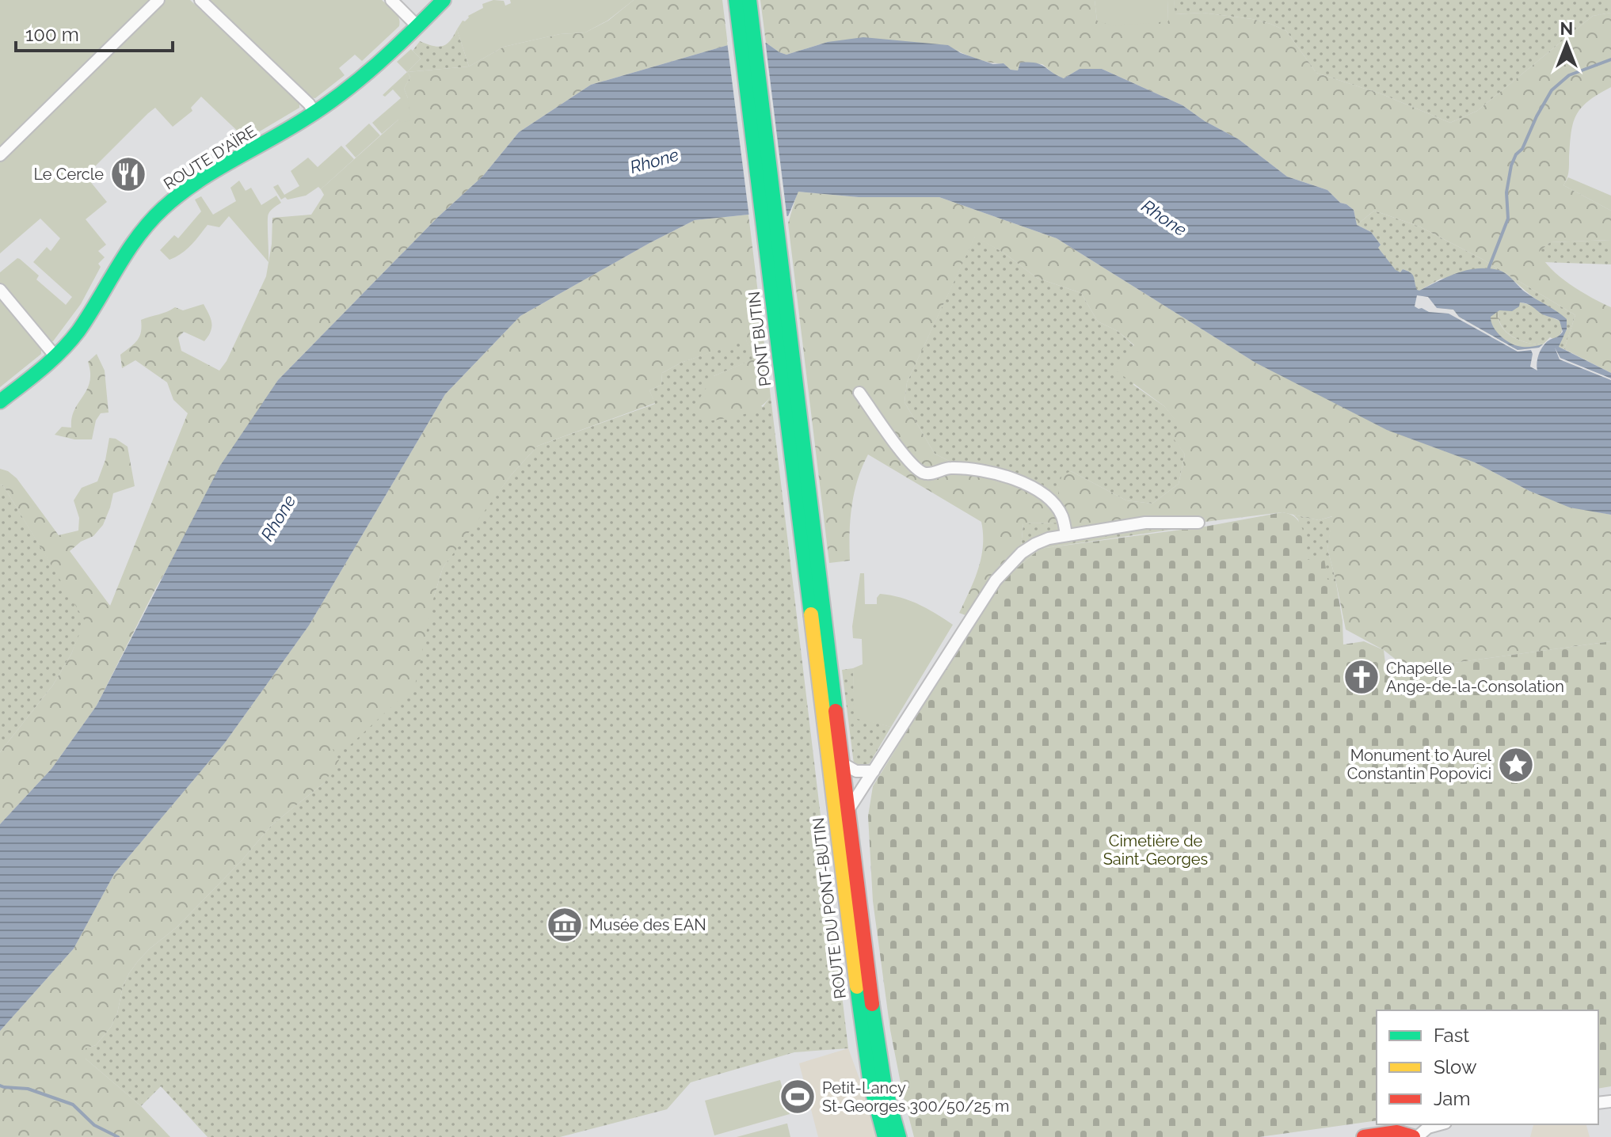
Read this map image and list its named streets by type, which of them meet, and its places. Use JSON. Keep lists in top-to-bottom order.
{
  "streets": {
    "main road": ["ROUTE D'AÏRE", "PONT BUTIN", "ROUTE DU PONT-BUTIN"]
  },
  "crossings": [
    ["PONT BUTIN", "ROUTE DU PONT-BUTIN"]
  ],
  "water": ["Rhone"],
  "parks": ["Cimetière de Saint-Georges"],
  "places": {
    "restaurant": ["Le Cercle"],
    "church": ["Chapelle Ange-de-la-Consolation"],
    "place": ["Monument to Aurel Constantin Popovici"],
    "museum": ["Musée des EAN"],
    "sports": ["Petit-Lancy St-Georges 300/50/25 m"]
  },
  "legend": ["Fast", "Slow", "Jam"],
  "scale_bar": "100 m",
  "north": "top"
}
